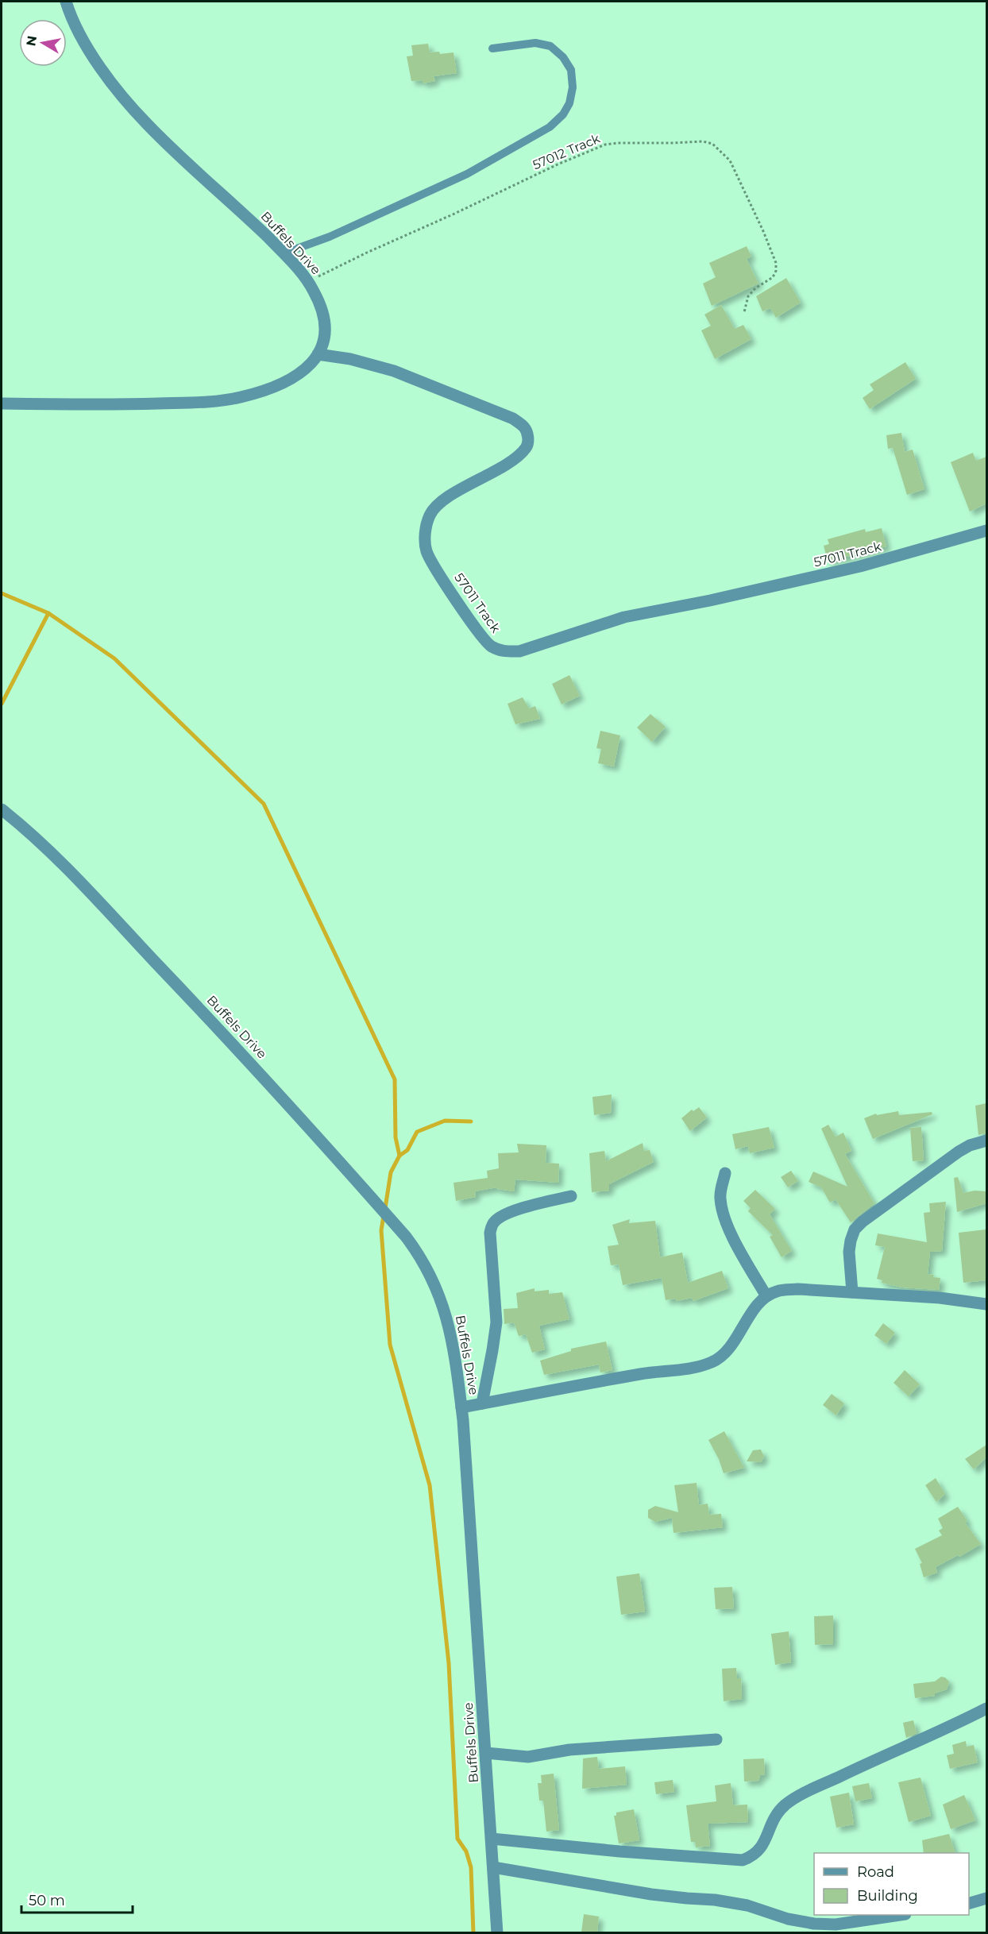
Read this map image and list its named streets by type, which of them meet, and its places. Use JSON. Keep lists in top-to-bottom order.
{
  "streets": {
    "street": ["Buffels Drive", "57011 Track"],
    "path": ["57012 Track"]
  },
  "crossings": [
    ["57012 Track", "Buffels Drive"],
    ["Buffels Drive", "57011 Track"]
  ],
  "legend": ["Road", "Building"],
  "scale_bar": "50 m",
  "north": "left"
}
